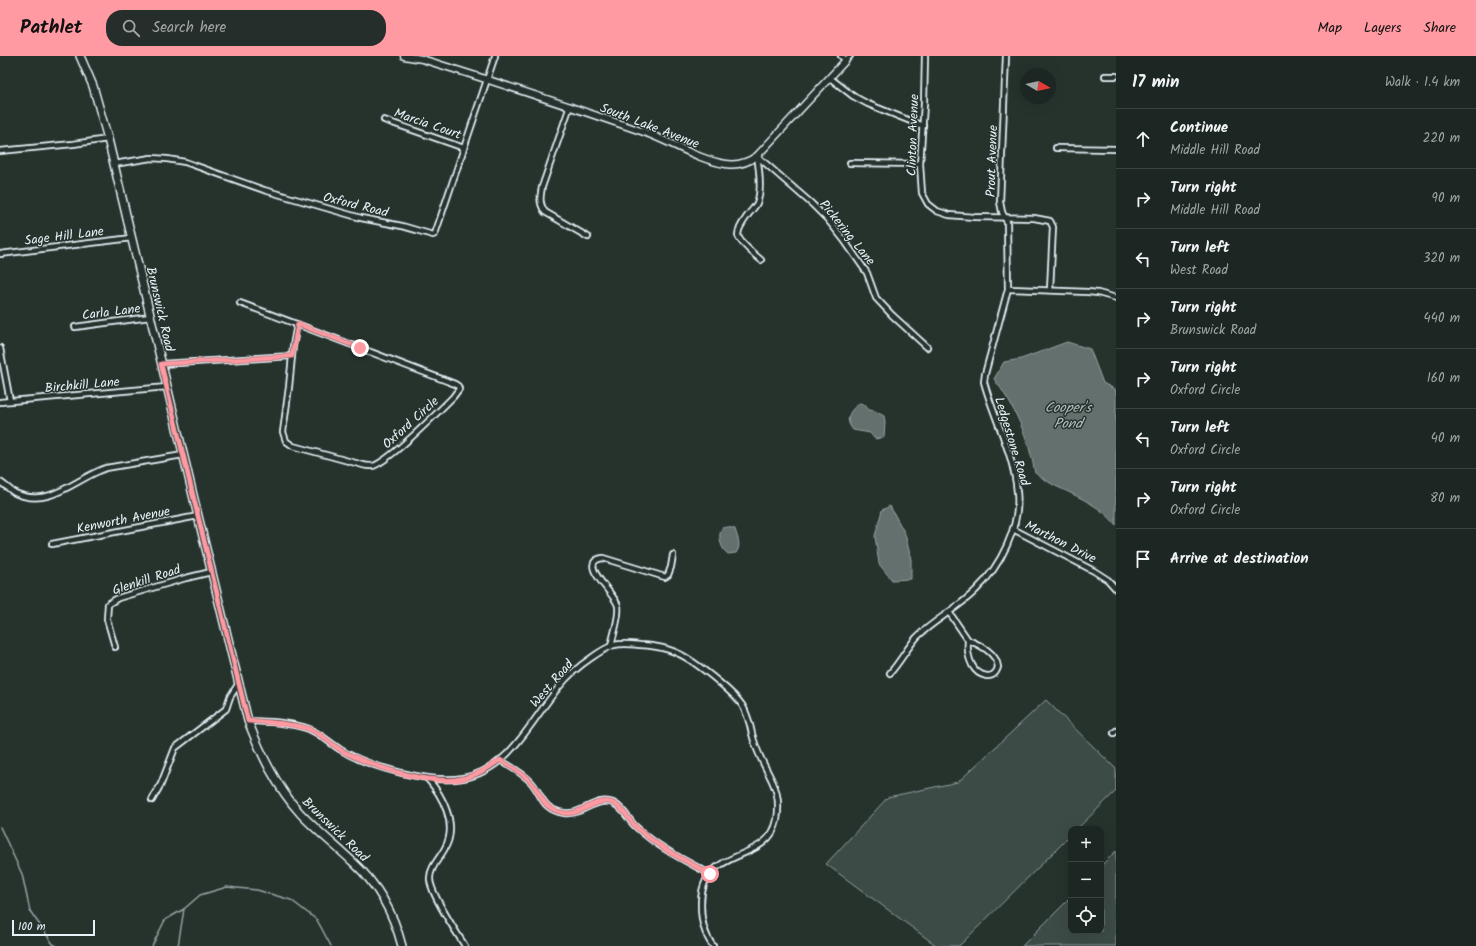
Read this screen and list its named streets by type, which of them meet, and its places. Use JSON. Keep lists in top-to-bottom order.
{
  "streets": {
    "main road": ["Brunswick Road"],
    "street": [
      "Marcia Court",
      "South Lake Avenue",
      "Clinton Avenue",
      "Prout Avenue",
      "Oxford Road",
      "Pickering Lane",
      "Sage Hill Lane",
      "Carla Lane",
      "Birchkill Lane",
      "Oxford Circle",
      "Ledgestone Road",
      "Kenworth Avenue",
      "Marthon Drive",
      "Glenkill Road",
      "West Road"
    ]
  },
  "crossings": [
    ["Marcia Court", "Oxford Road"],
    ["South Lake Avenue", "Oxford Road"],
    ["South Lake Avenue", "Pickering Lane"],
    ["Clinton Avenue", "Prout Avenue"],
    ["Prout Avenue", "Ledgestone Road"],
    ["Oxford Road", "Brunswick Road"],
    ["Sage Hill Lane", "Brunswick Road"],
    ["Brunswick Road", "Carla Lane"],
    ["Brunswick Road", "Birchkill Lane"],
    ["Brunswick Road", "Kenworth Avenue"],
    ["Brunswick Road", "Glenkill Road"],
    ["Brunswick Road", "West Road"],
    ["Ledgestone Road", "Marthon Drive"]
  ],
  "water": ["Cooper's Pond"],
  "scale_bar": "100 m",
  "north": "right",
  "page": {
    "header": "Pathlet",
    "search": "Search here",
    "nav": ["Map", "Layers", "Share"],
    "heading": ["17 min", "Walk · 1.4 km"],
    "list": [
      ["Continue", "Middle Hill Road", "220 m"],
      ["Turn right", "Middle Hill Road", "90 m"],
      ["Turn left", "West Road", "320 m"],
      ["Turn right", "Brunswick Road", "440 m"],
      ["Turn right", "Oxford Circle", "160 m"],
      ["Turn left", "Oxford Circle", "40 m"],
      ["Turn right", "Oxford Circle", "80 m"],
      "Arrive at destination"
    ],
    "map_buttons": ["+", "−"],
    "scale": "100 m"
  }
}
